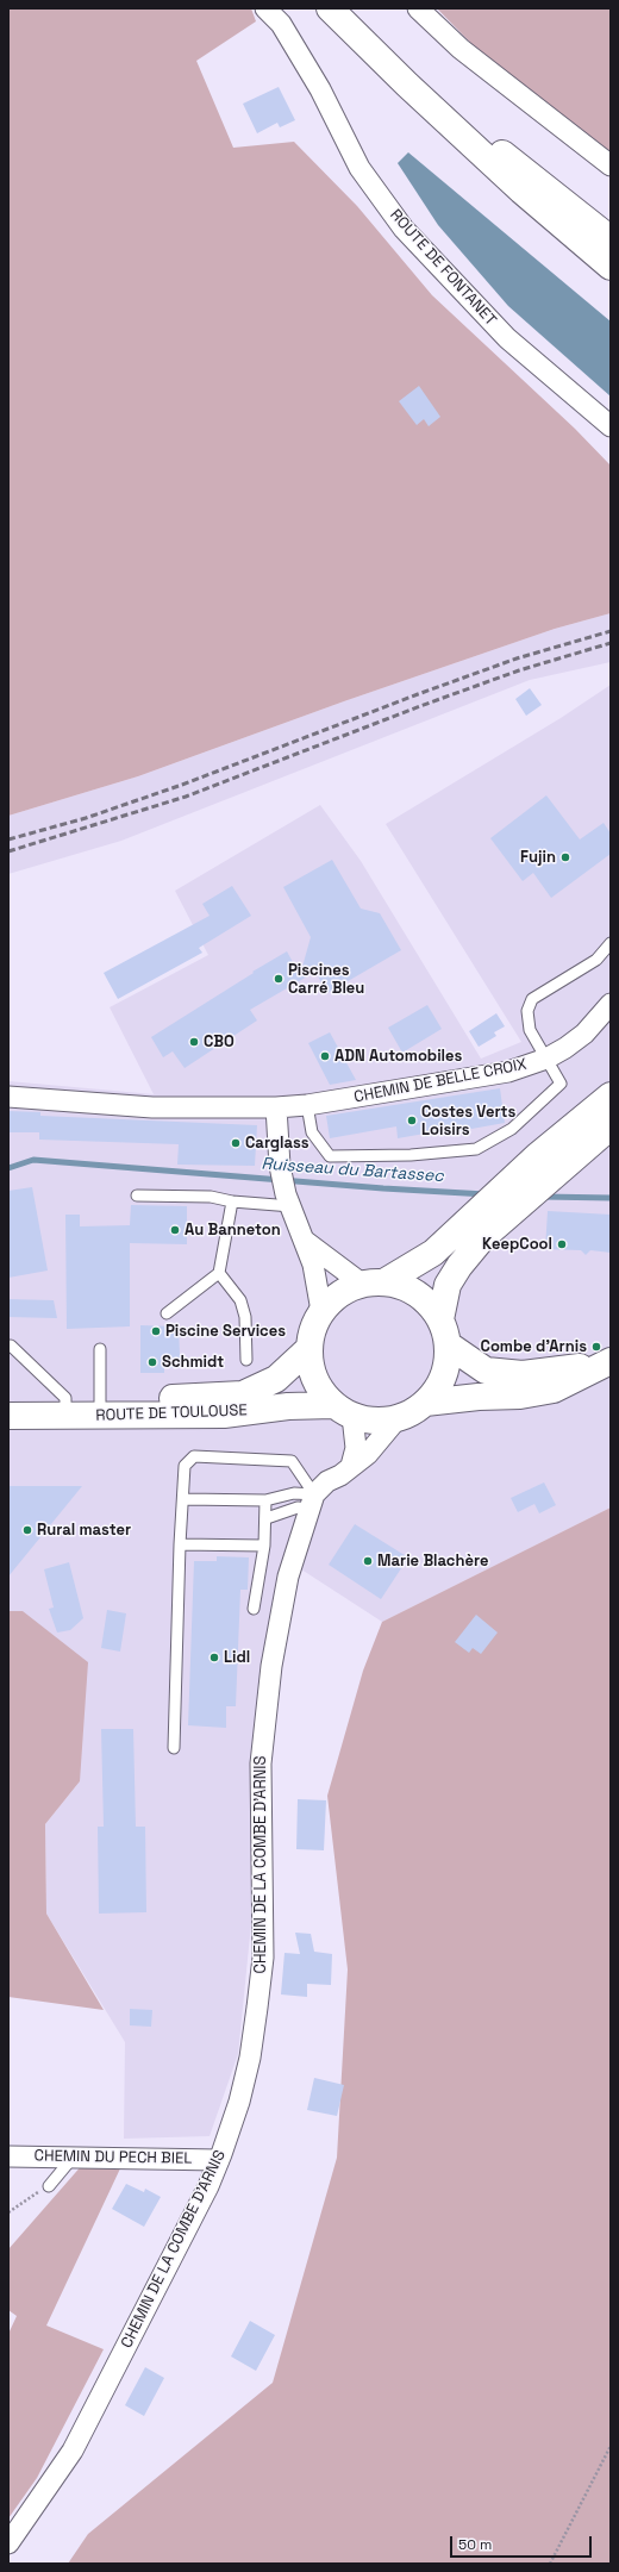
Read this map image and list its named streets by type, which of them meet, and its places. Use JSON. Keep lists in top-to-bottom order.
{
  "streets": {
    "main road": ["ROUTE DE TOULOUSE"],
    "street": [
      "ROUTE DE FONTANET",
      "CHEMIN DE BELLE CROIX",
      "CHEMIN DE LA COMBE D'ARNIS",
      "CHEMIN DU PECH BIEL"
    ]
  },
  "crossings": [
    ["CHEMIN DE LA COMBE D'ARNIS", "CHEMIN DU PECH BIEL"]
  ],
  "water": ["Ruisseau du Bartassec"],
  "places": [
    "Fujin",
    "Piscines Carré Bleu",
    "CBO",
    "ADN Automobiles",
    "Costes Verts Loisirs",
    "Carglass",
    "Au Banneton",
    "KeepCool",
    "Piscine Services",
    "Combe d'Arnis",
    "Schmidt",
    "Rural master",
    "Marie Blachère",
    "Lidl"
  ],
  "scale_bar": "50 m"
}
